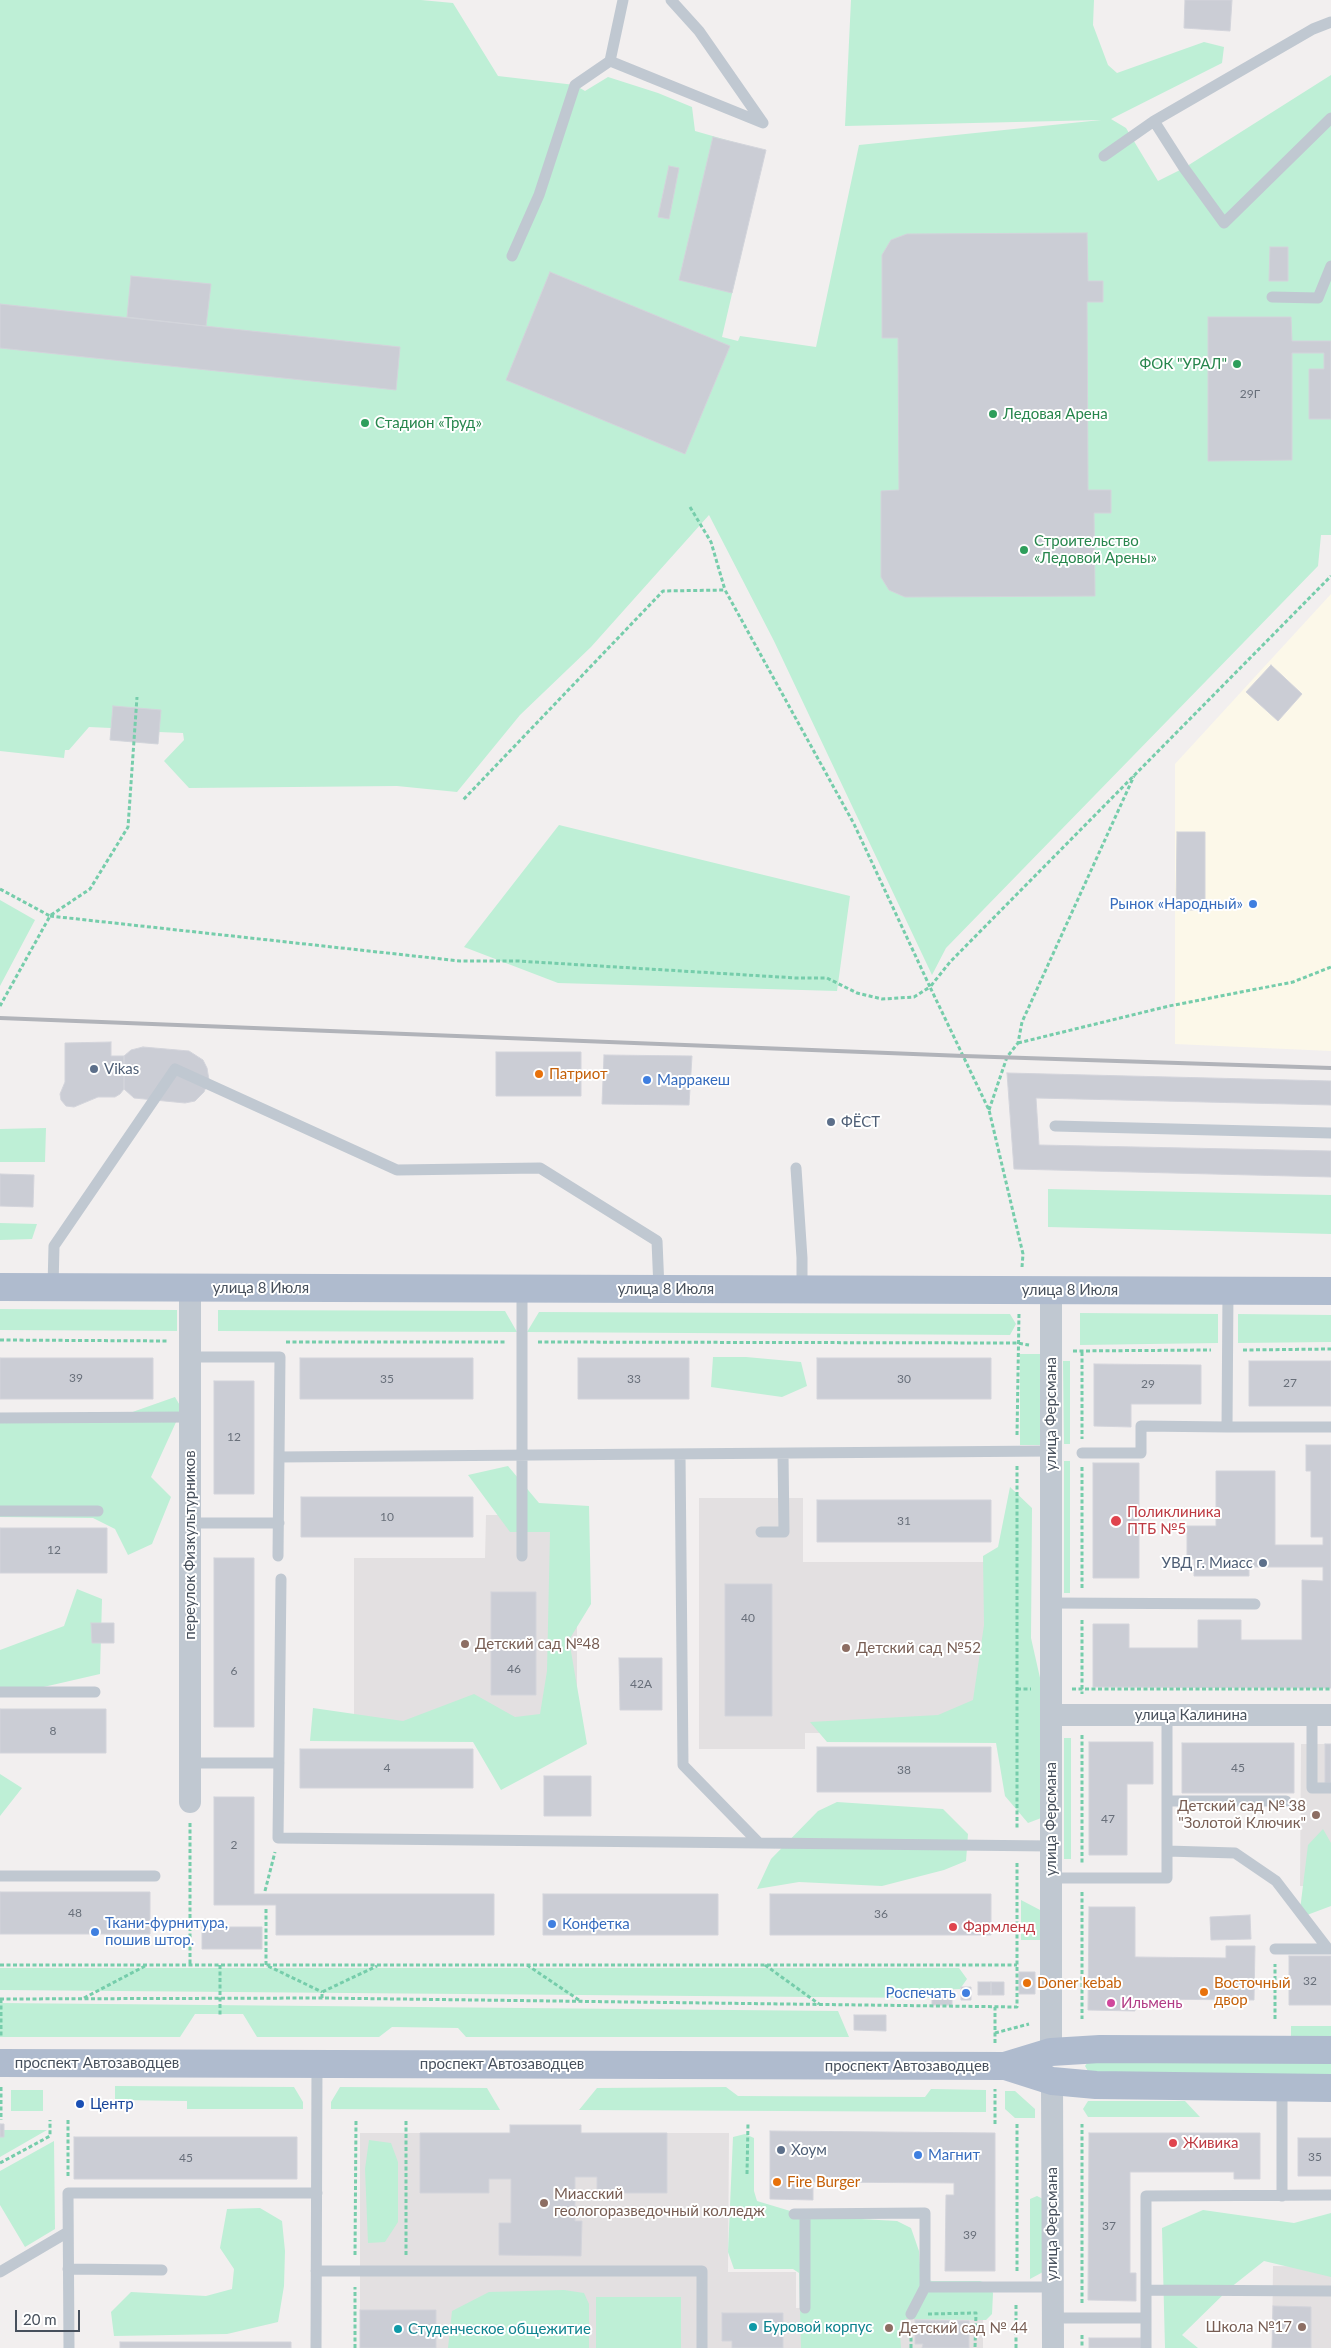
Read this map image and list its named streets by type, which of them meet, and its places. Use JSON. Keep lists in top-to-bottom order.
{
  "streets": {
    "main road": ["улица 8 Июля", "улица Ферсмана", "проспект Автозаводцев"],
    "street": ["переулок Физкультурников", "улица Калинина"]
  },
  "crossings": [
    ["улица 8 Июля", "улица Ферсмана"],
    ["улица 8 Июля", "переулок Физкультурников"],
    ["улица Ферсмана", "улица Калинина"],
    ["улица Ферсмана", "проспект Автозаводцев"]
  ],
  "places": [
    "ФОК \"УРАЛ\"",
    "Ледовая Арена",
    "Стадион «Труд»",
    "Строительство «Ледовой Арены»",
    "Рынок «Народный»",
    "Vikas",
    "Патриот",
    "Марракеш",
    "ФЁСТ",
    "Поликлиника ПТБ №5",
    "УВД г. Миасс",
    "Детский сад №48",
    "Детский сад №52",
    "Детский сад № 38 \"Золотой Ключик\"",
    "Конфетка",
    "Фармленд",
    "Ткани-фурнитура, пошив штор.",
    "Doner kebab",
    "Восточный двор",
    "Роспечать",
    "Ильмень",
    "Центр",
    "Живика",
    "Хоум",
    "Магнит",
    "Fire Burger",
    "Миасский геологоразведочный колледж",
    "Буровой корпус",
    "Школа №17",
    "Детский сад № 44",
    "Студенческое общежитие"
  ],
  "house_numbers": [
    "29Г",
    "39",
    "35",
    "33",
    "30",
    "27",
    "29",
    "12",
    "10",
    "31",
    "12",
    "40",
    "46",
    "6",
    "42А",
    "8",
    "4",
    "45",
    "38",
    "47",
    "2",
    "48",
    "36",
    "32",
    "35",
    "45",
    "37",
    "39"
  ],
  "scale_bar": "20 m"
}
